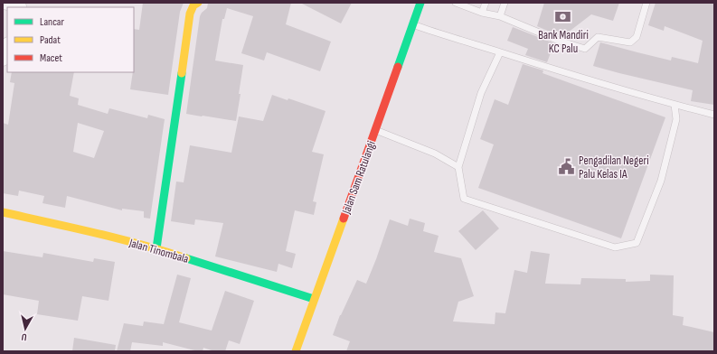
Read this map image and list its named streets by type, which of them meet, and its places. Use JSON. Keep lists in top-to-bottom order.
{
  "streets": {
    "main road": ["Jalan Sam Ratulangi", "Jalan Tinombala"]
  },
  "crossings": [
    ["Jalan Sam Ratulangi", "Jalan Tinombala"]
  ],
  "places": {
    "bank": ["Bank Mandiri KC Palu"],
    "public building": ["Pengadilan Negeri Palu Kelas IA"]
  },
  "legend": ["Lancar", "Padat", "Macet"],
  "north": "bottom"
}
